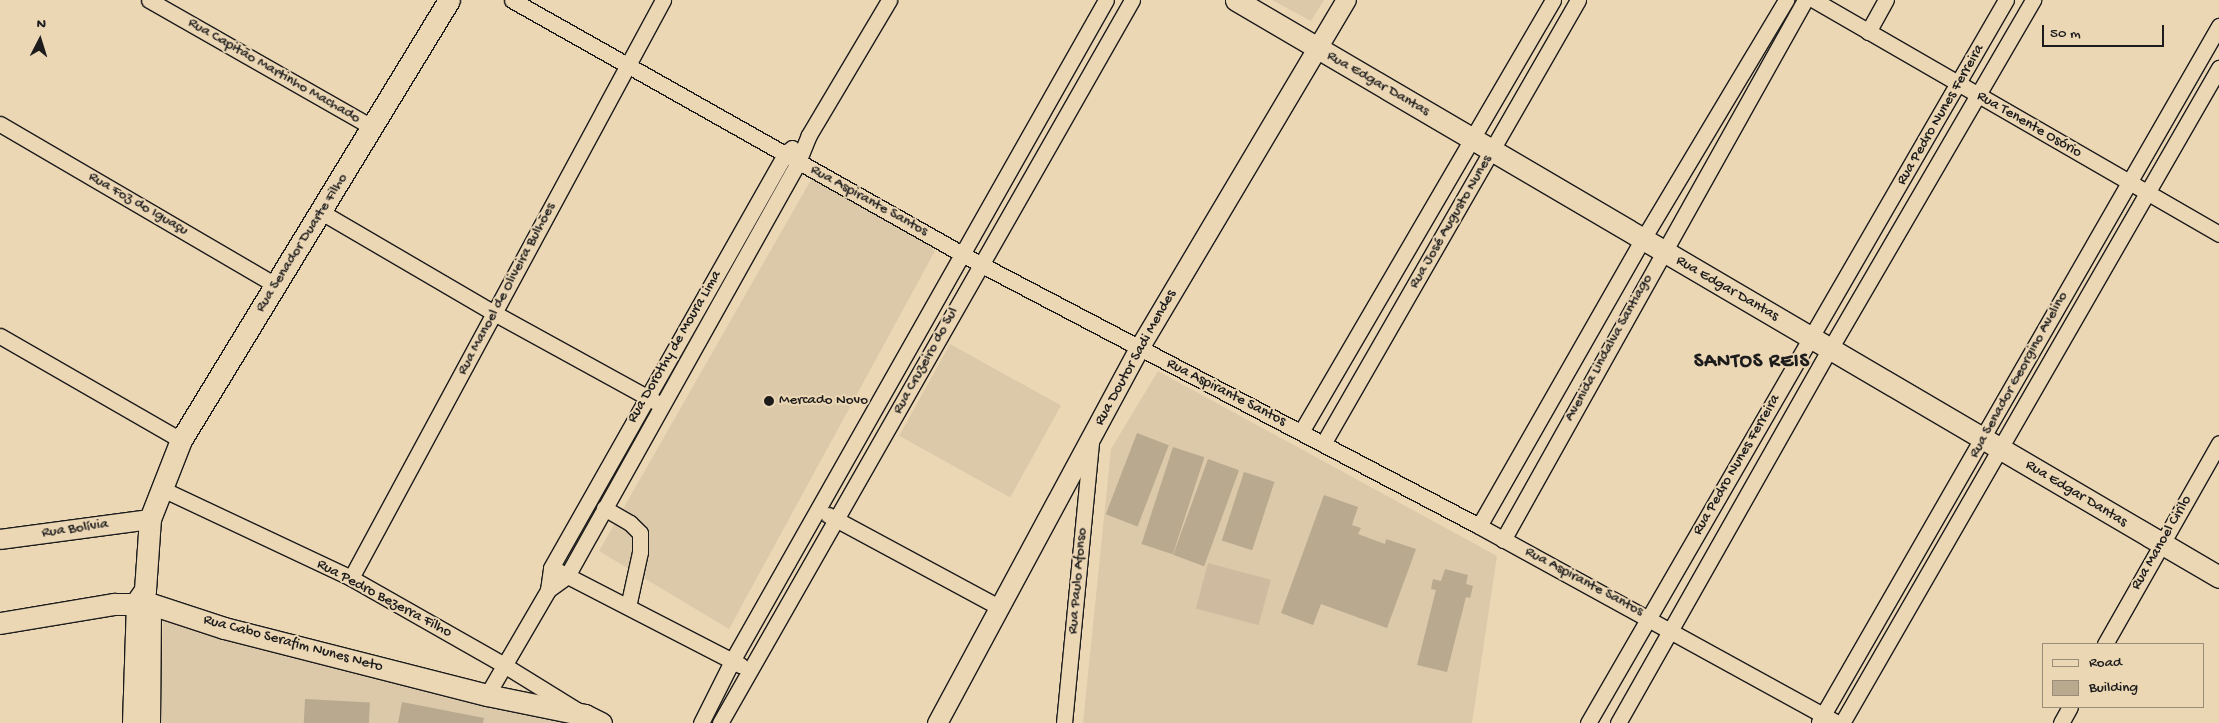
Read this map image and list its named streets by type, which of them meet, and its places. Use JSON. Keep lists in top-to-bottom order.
{
  "streets": {
    "main road": ["Rua Edgar Dantas", "Rua Senador Duarte Filho", "Rua Cabo Serafim Nunes Neto"],
    "street": [
      "Rua Capitão Martinho Machado",
      "Rua Pedro Nunes Ferreira",
      "Rua Tenente Osório",
      "Rua Aspirante Santos",
      "Rua Foz do Iguaçu",
      "Rua José Augusto Nunes",
      "Rua Manoel de Oliveira Bulhões",
      "Rua Dorothy de Moura Lima",
      "Avenida Lindalva Santiago",
      "Rua Doutor Sadi Mendes",
      "Rua Cruzeiro do Sul",
      "Rua Senador Georgino Avelino",
      "Rua Bolívia",
      "Rua Manoel Cirilo",
      "Rua Paulo Afonso",
      "Rua Pedro Bezerra Filho"
    ]
  },
  "crossings": [
    ["Rua Capitão Martinho Machado", "Rua Senador Duarte Filho"],
    ["Rua Edgar Dantas", "Rua Pedro Nunes Ferreira"],
    ["Rua Edgar Dantas", "Rua José Augusto Nunes"],
    ["Rua Edgar Dantas", "Avenida Lindalva Santiago"],
    ["Rua Edgar Dantas", "Rua Doutor Sadi Mendes"],
    ["Rua Edgar Dantas", "Rua Senador Georgino Avelino"],
    ["Rua Edgar Dantas", "Rua Manoel Cirilo"],
    ["Rua Pedro Nunes Ferreira", "Rua Tenente Osório"],
    ["Rua Pedro Nunes Ferreira", "Rua Aspirante Santos"],
    ["Rua Tenente Osório", "Rua Senador Georgino Avelino"],
    ["Rua Aspirante Santos", "Rua José Augusto Nunes"],
    ["Rua Aspirante Santos", "Rua Manoel de Oliveira Bulhões"],
    ["Rua Aspirante Santos", "Rua Dorothy de Moura Lima"],
    ["Rua Aspirante Santos", "Avenida Lindalva Santiago"],
    ["Rua Aspirante Santos", "Rua Doutor Sadi Mendes"],
    ["Rua Aspirante Santos", "Rua Cruzeiro do Sul"],
    ["Rua Aspirante Santos", "Rua Senador Georgino Avelino"],
    ["Rua Foz do Iguaçu", "Rua Senador Duarte Filho"],
    ["Rua Senador Duarte Filho", "Rua Bolívia"],
    ["Rua Senador Duarte Filho", "Rua Pedro Bezerra Filho"],
    ["Rua Senador Duarte Filho", "Rua Cabo Serafim Nunes Neto"],
    ["Rua Manoel de Oliveira Bulhões", "Rua Pedro Bezerra Filho"],
    ["Rua Dorothy de Moura Lima", "Rua Pedro Bezerra Filho"],
    ["Rua Dorothy de Moura Lima", "Rua Cabo Serafim Nunes Neto"],
    ["Rua Doutor Sadi Mendes", "Rua Paulo Afonso"],
    ["Rua Pedro Bezerra Filho", "Rua Cabo Serafim Nunes Neto"]
  ],
  "districts": ["SANTOS REIS"],
  "places": ["Mercado Novo"],
  "legend": ["Road", "Building"],
  "scale_bar": "50 m",
  "north": "top"
}
